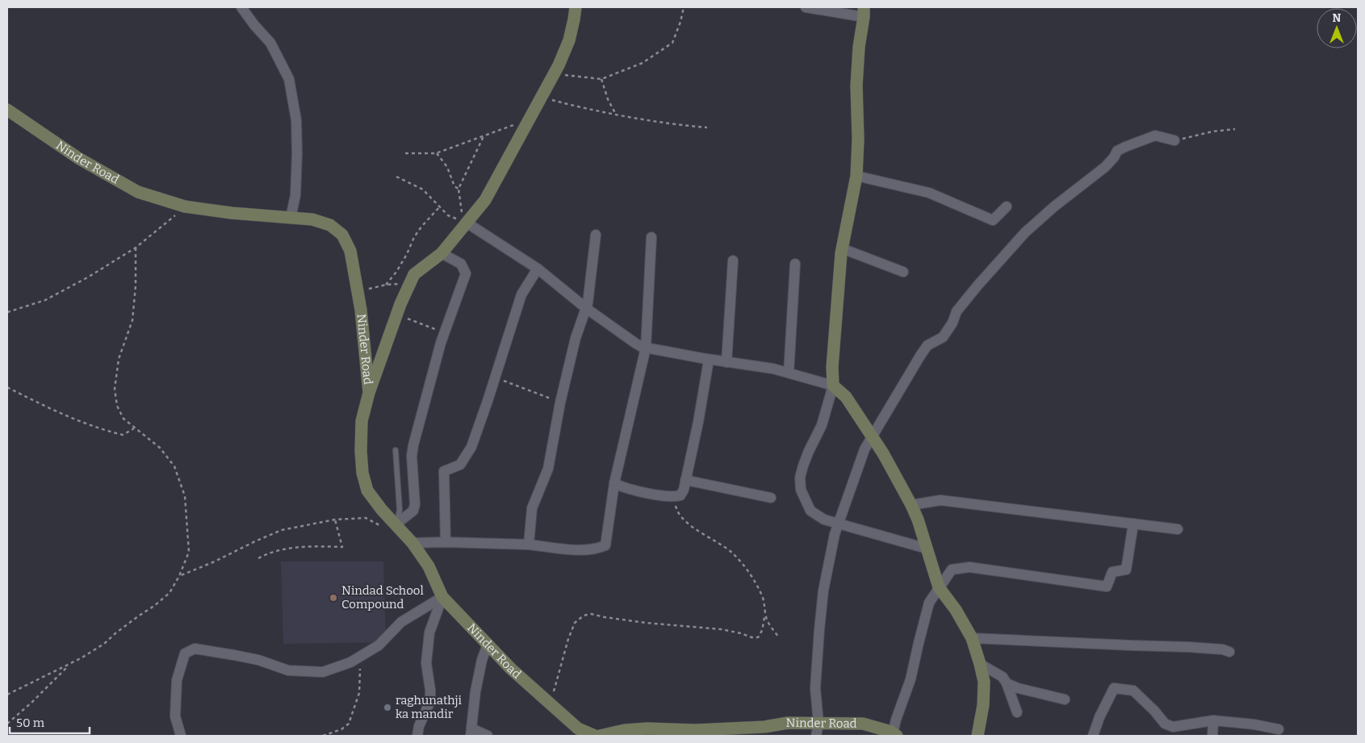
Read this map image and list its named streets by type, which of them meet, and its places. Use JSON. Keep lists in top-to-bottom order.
{
  "streets": {
    "street": ["Ninder Road"]
  },
  "places": ["Nindad School Compound", "raghunathji ka mandir"],
  "scale_bar": "50 m",
  "north": "top"
}
